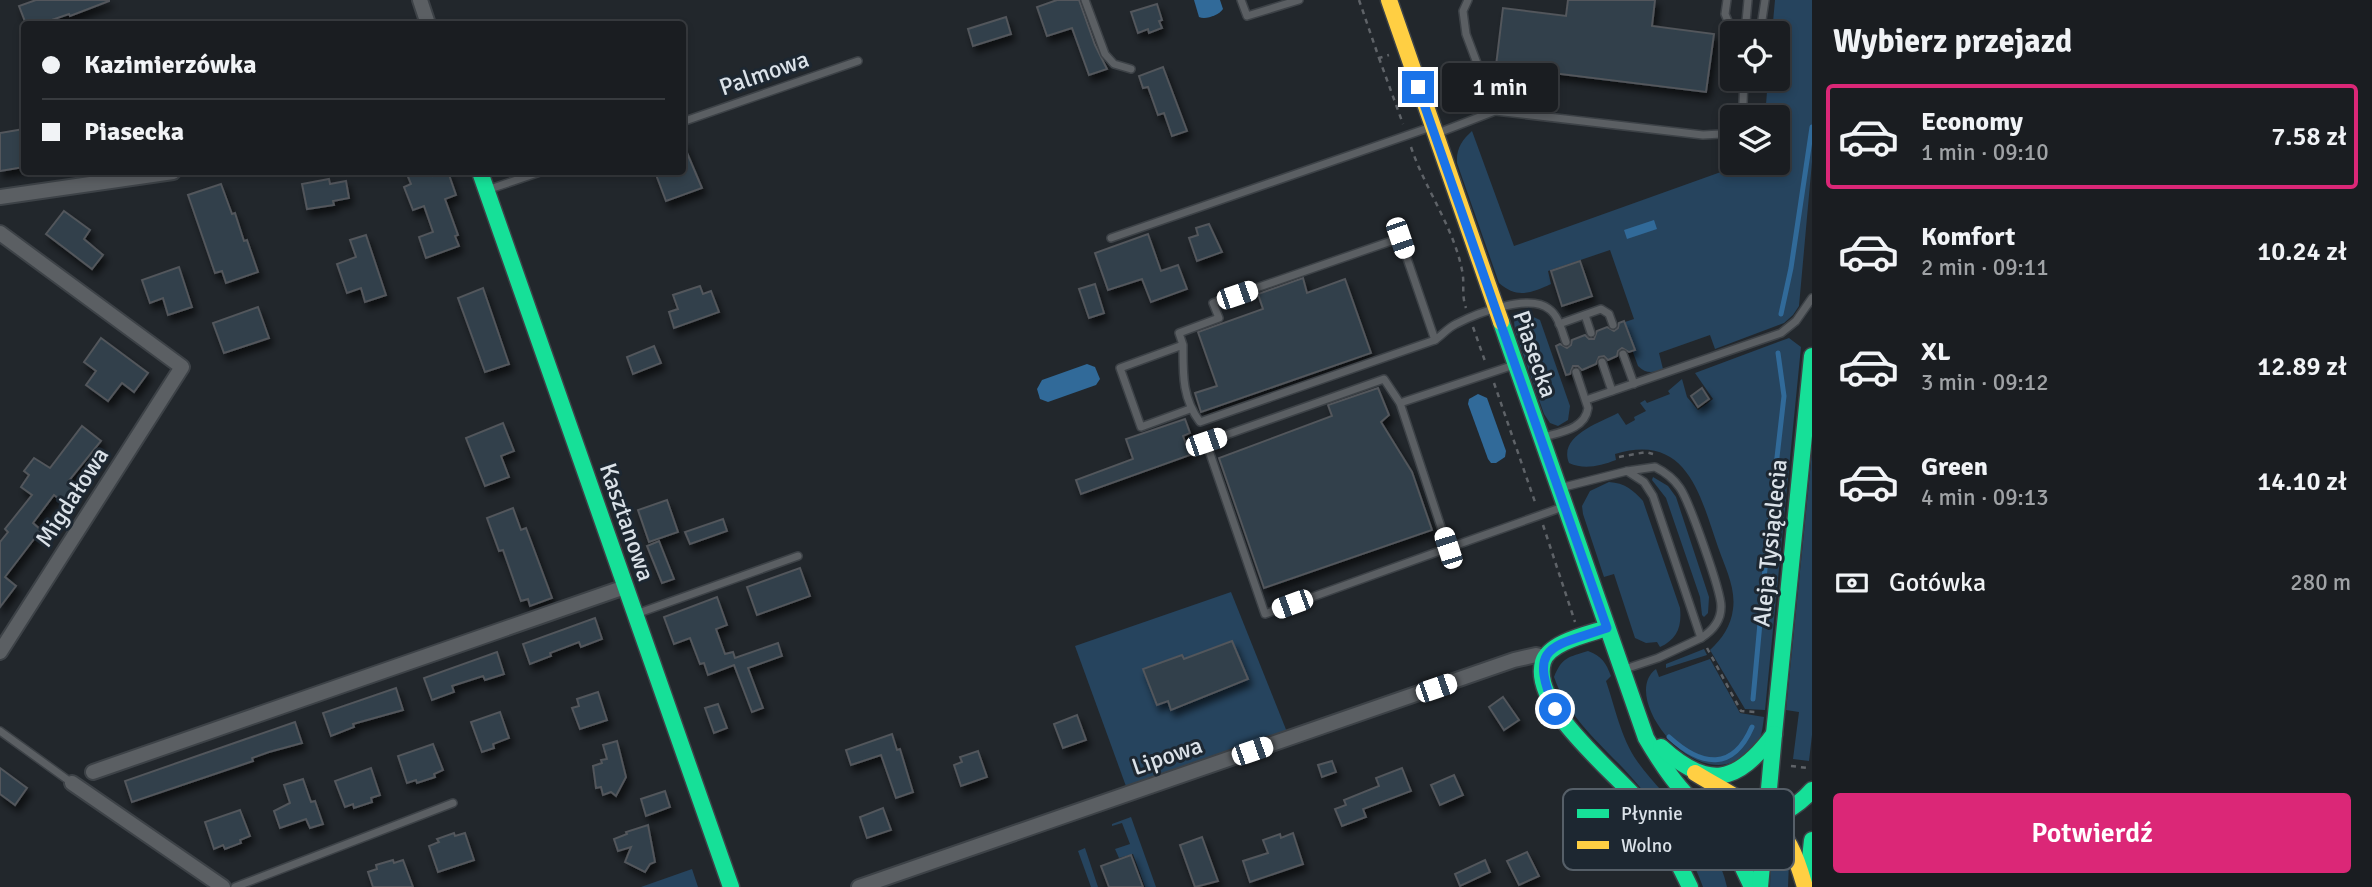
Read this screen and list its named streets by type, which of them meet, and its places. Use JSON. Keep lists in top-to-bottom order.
{
  "streets": {
    "main road": [
      "Piasecka",
      "Kasztanowa",
      "Aleja Tysiąclecia",
      "Lipowa"
    ],
    "street": ["Migdałowa"],
    "lane": ["Palmowa"]
  },
  "crossings": [
    ["Piasecka", "Lipowa"]
  ],
  "legend": ["Płynnie", "Wolno"],
  "page": {
    "heading": "Wybierz przejazd",
    "banner": ["Kazimierzówka", "Piasecka"],
    "bubble": "1 min",
    "list": [
      {
        "name": "Economy",
        "note": "1 min · 09:10",
        "value": "7.58 zł"
      },
      {
        "name": "Komfort",
        "note": "2 min · 09:11",
        "value": "10.24 zł"
      },
      {
        "name": "XL",
        "note": "3 min · 09:12",
        "value": "12.89 zł"
      },
      {
        "name": "Green",
        "note": "4 min · 09:13",
        "value": "14.10 zł"
      }
    ],
    "pay": ["Gotówka", "280 m"],
    "buttons": "Potwierdź"
  }
}
